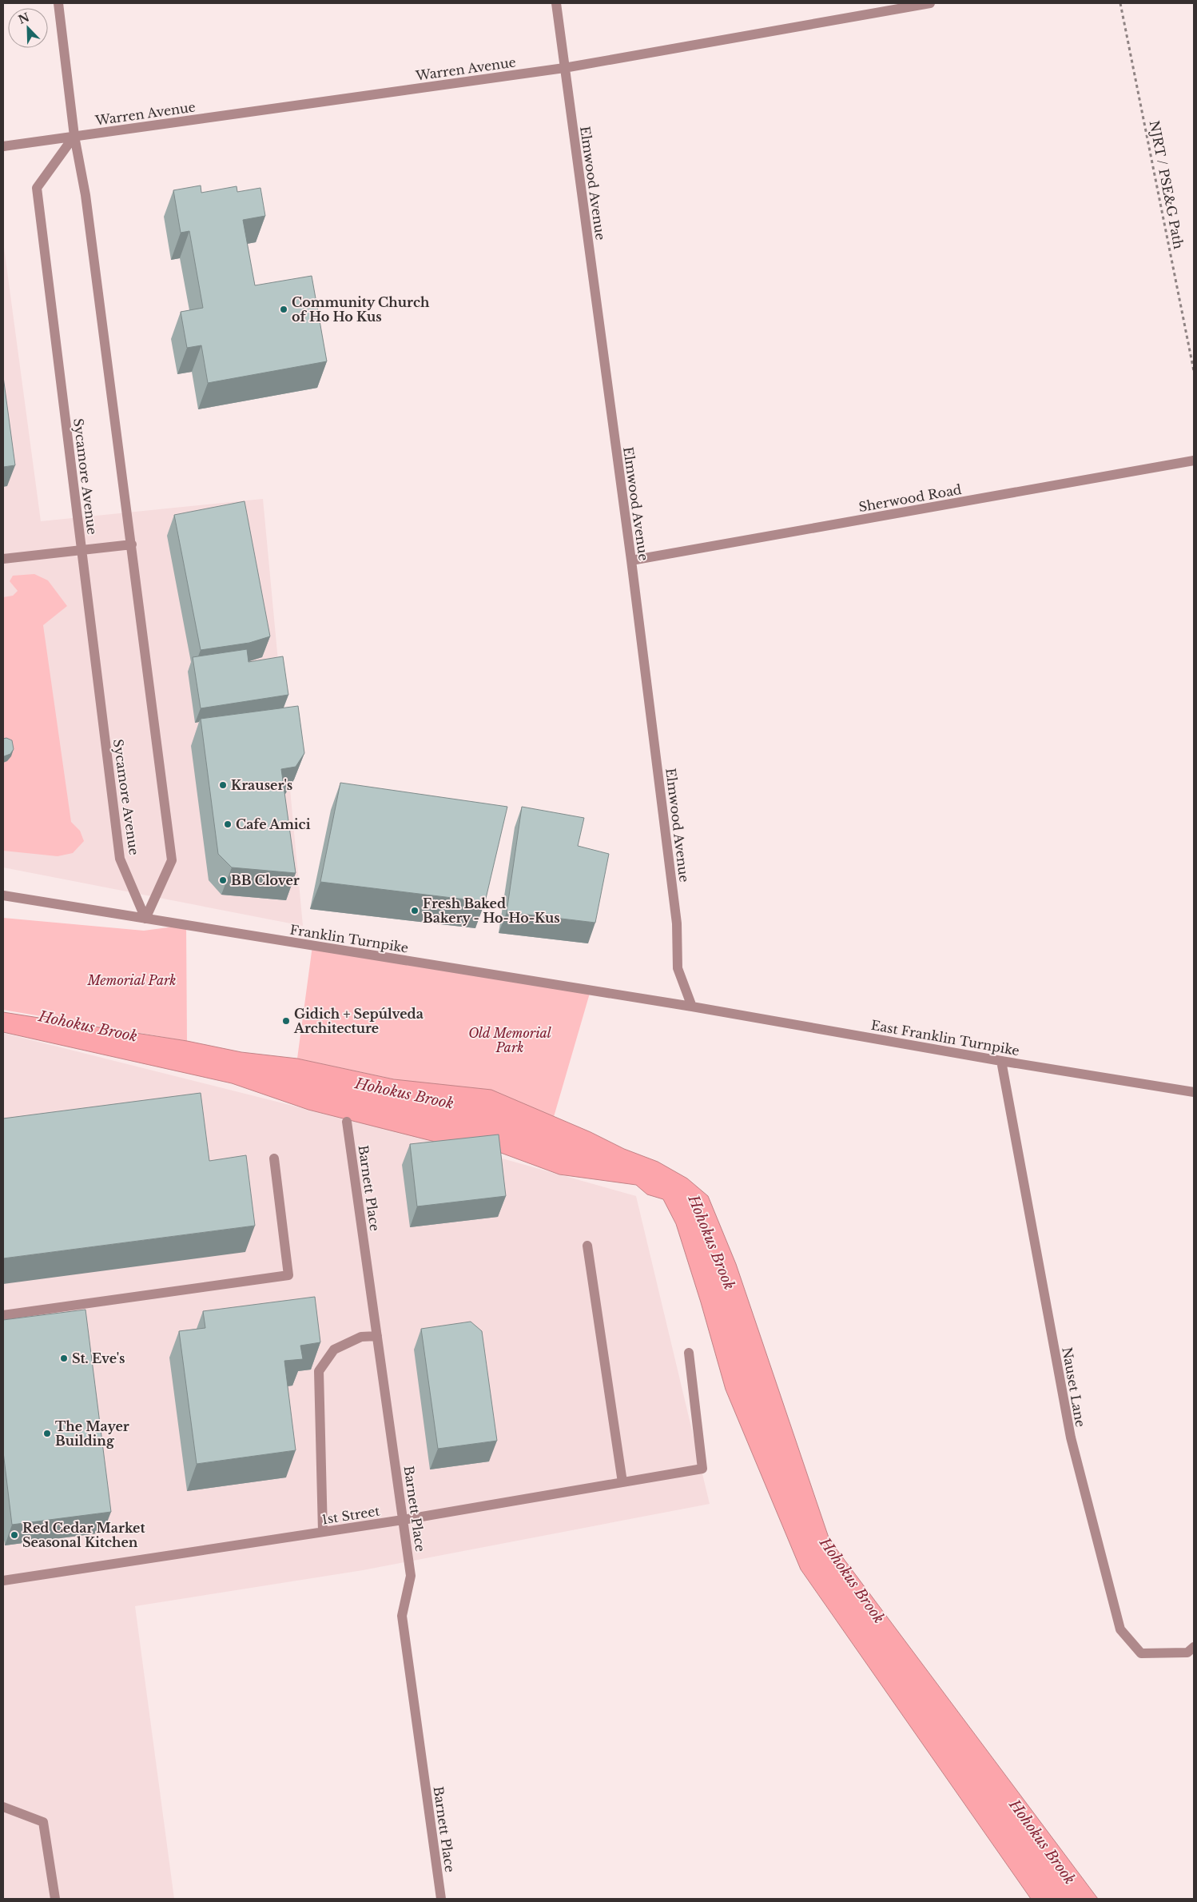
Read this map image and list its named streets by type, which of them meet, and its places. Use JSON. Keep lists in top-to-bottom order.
{
  "streets": {
    "street": [
      "Warren Avenue",
      "Elmwood Avenue",
      "Sycamore Avenue",
      "Sherwood Road",
      "Franklin Turnpike",
      "East Franklin Turnpike",
      "Barnett Place",
      "Nauset Lane",
      "1st Street"
    ],
    "path": ["NJRT / PSE&G Path"]
  },
  "crossings": [
    ["Warren Avenue", "Elmwood Avenue"],
    ["Warren Avenue", "Sycamore Avenue"],
    ["Elmwood Avenue", "Sherwood Road"],
    ["Elmwood Avenue", "Franklin Turnpike"],
    ["Elmwood Avenue", "East Franklin Turnpike"],
    ["Sycamore Avenue", "Franklin Turnpike"],
    ["Franklin Turnpike", "East Franklin Turnpike"],
    ["East Franklin Turnpike", "Nauset Lane"],
    ["Barnett Place", "1st Street"]
  ],
  "water": ["Hohokus Brook"],
  "parks": ["Memorial Park", "Old Memorial Park"],
  "places": [
    "Community Church of Ho Ho Kus",
    "Krauser's",
    "Cafe Amici",
    "BB Clover",
    "Fresh Baked Bakery - Ho-Ho-Kus",
    "Gidich + Sepúlveda Architecture",
    "St. Eve's",
    "The Mayer Building",
    "Red Cedar Market Seasonal Kitchen"
  ],
  "north": "top left"
}
